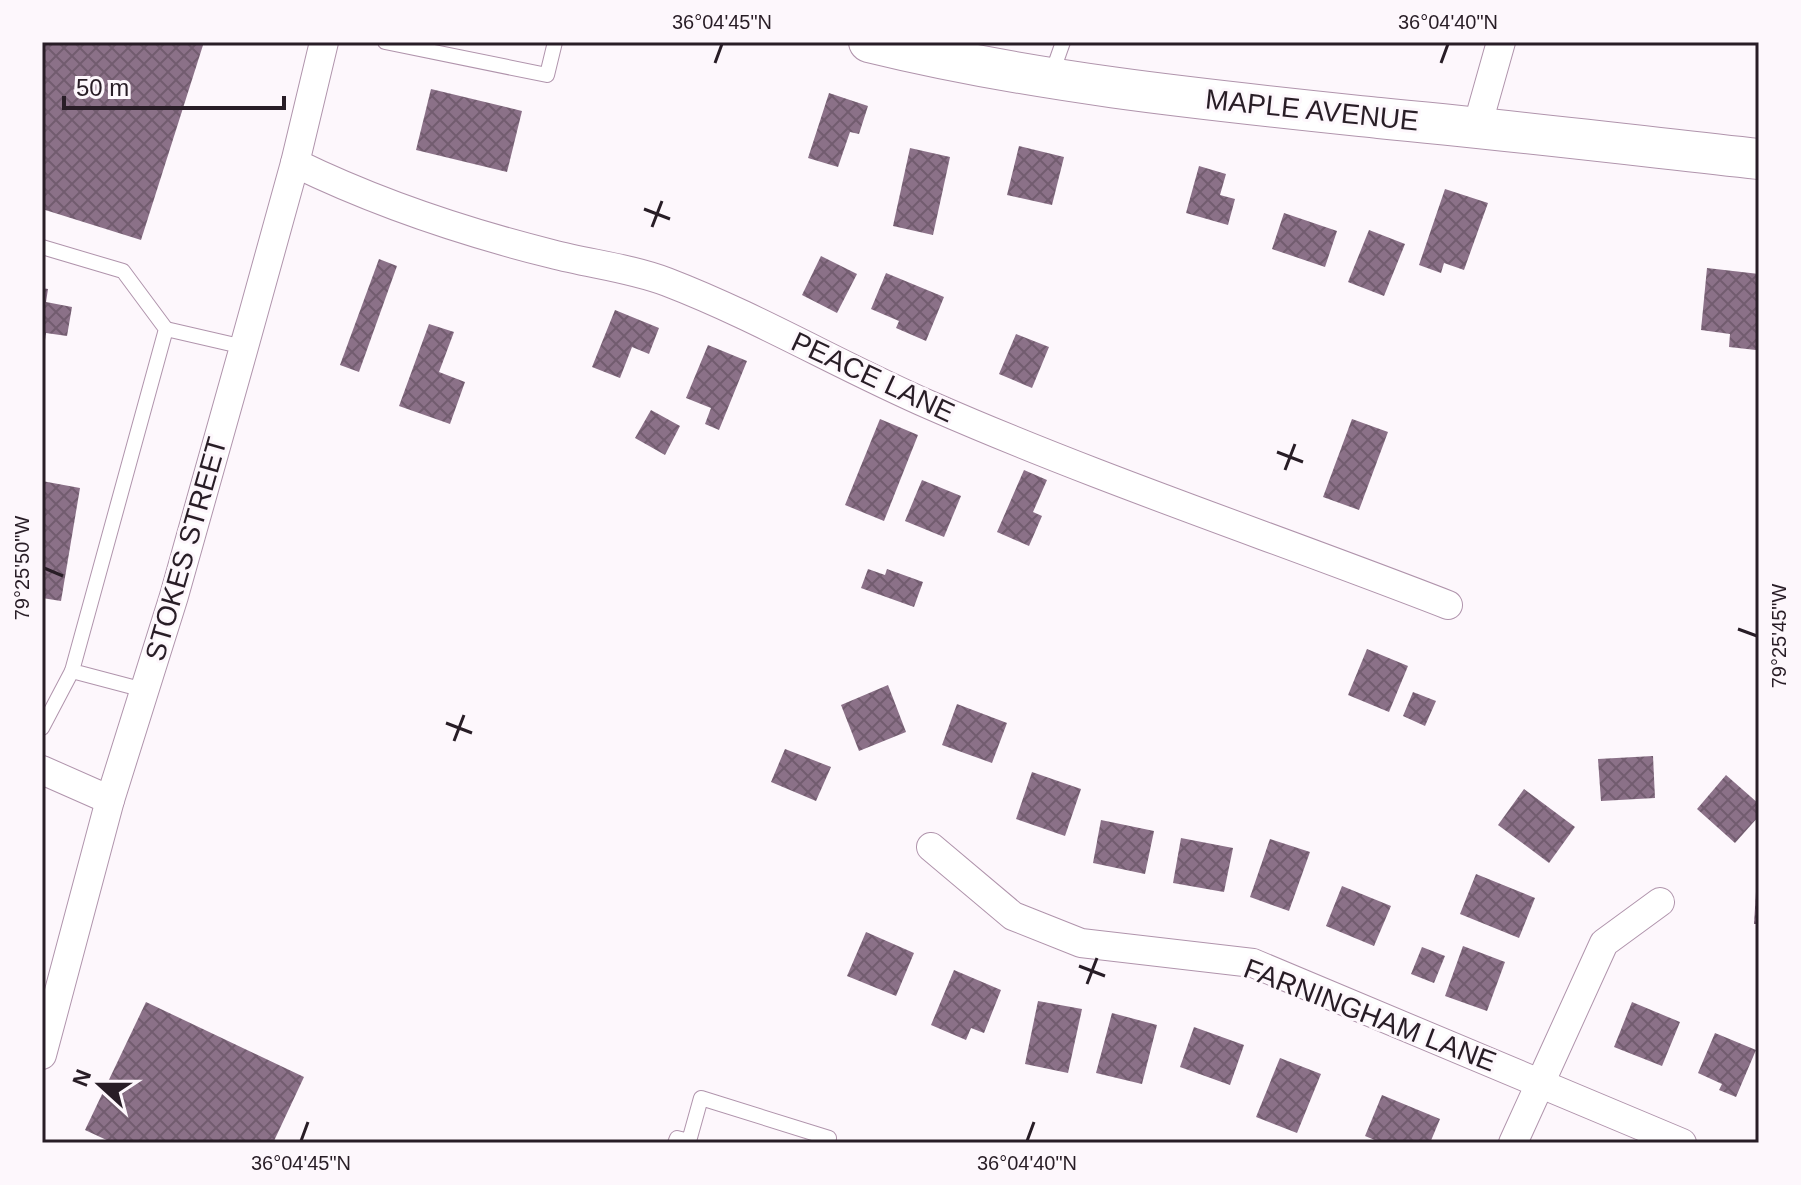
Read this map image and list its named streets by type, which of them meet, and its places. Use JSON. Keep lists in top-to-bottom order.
{
  "streets": {
    "main road": ["MAPLE AVENUE"],
    "street": ["PEACE LANE", "STOKES STREET", "FARNINGHAM LANE"]
  },
  "crossings": [
    ["PEACE LANE", "STOKES STREET"]
  ],
  "scale_bar": "50 m",
  "north": "left",
  "coordinates": [
    "36°04'45\"N",
    "36°04'40\"N",
    "79°25'50\"W",
    "79°25'45\"W"
  ]
}
